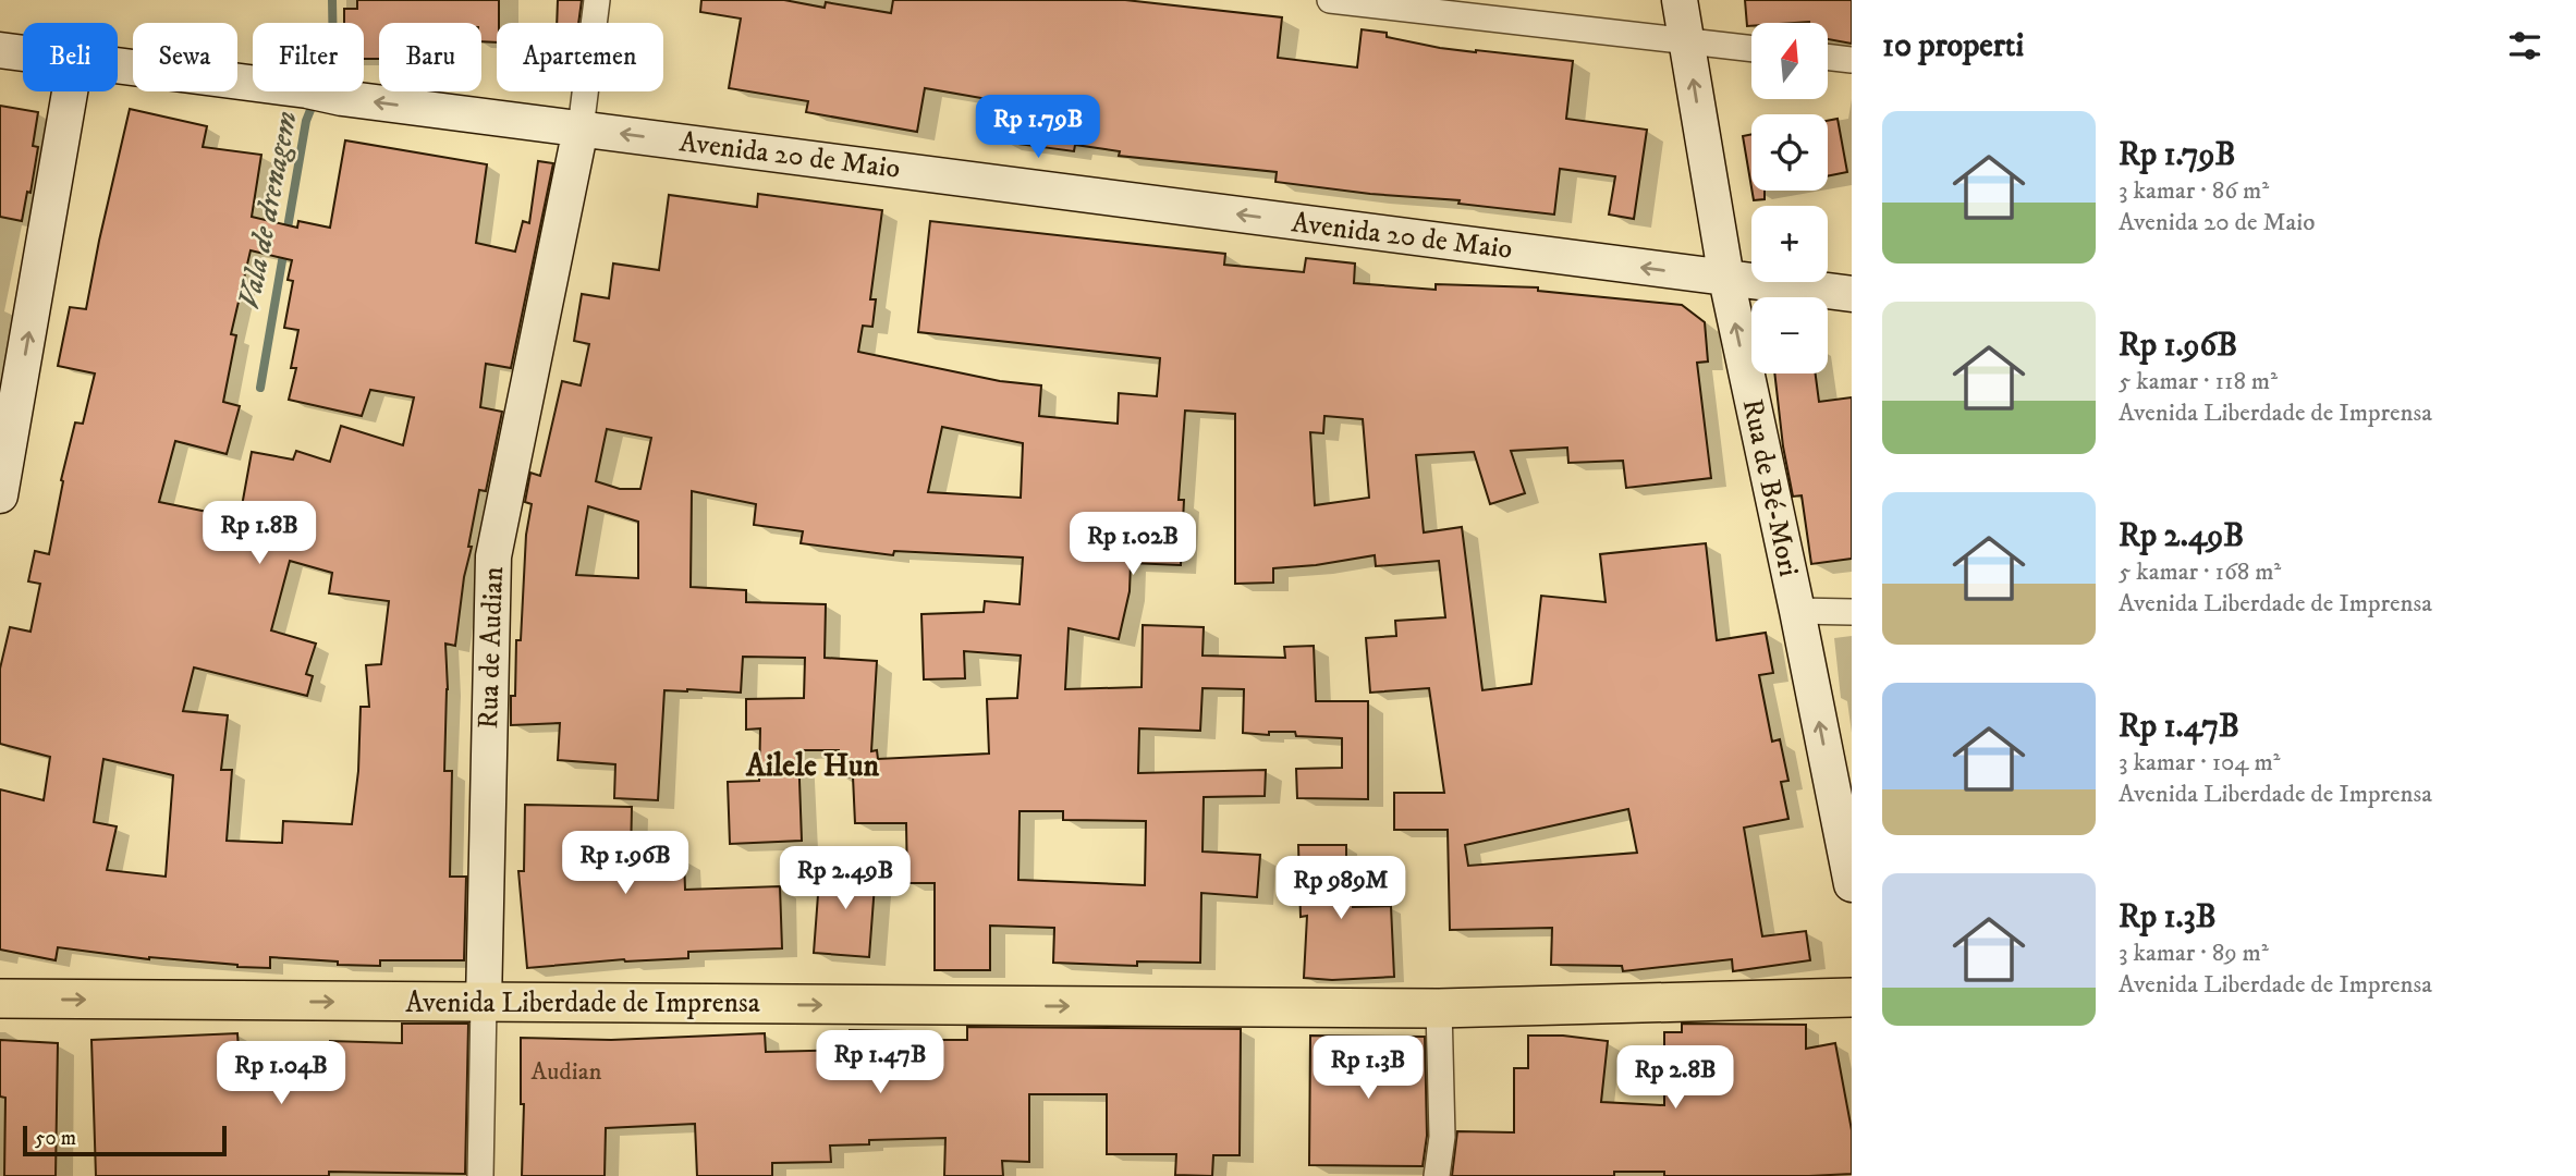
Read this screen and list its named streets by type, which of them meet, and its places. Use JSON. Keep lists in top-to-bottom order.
{
  "streets": {
    "main road": [
      "Avenida 20 de Maio",
      "Rua de Bé-Mori",
      "Rua de Audian",
      "Avenida Liberdade de Imprensa"
    ]
  },
  "crossings": [
    ["Avenida 20 de Maio", "Rua de Bé-Mori"],
    ["Avenida 20 de Maio", "Rua de Audian"],
    ["Rua de Audian", "Avenida Liberdade de Imprensa"]
  ],
  "one_way": ["Avenida 20 de Maio", "Rua de Bé-Mori", "Avenida Liberdade de Imprensa"],
  "districts": ["Ailele Hun"],
  "water": ["Vala de drenagem"],
  "house_numbers": ["Audian"],
  "scale_bar": "50 m",
  "north": "top",
  "page": {
    "heading": "10 properti",
    "map_buttons": ["+", "−"],
    "chip": [
      "Beli",
      "Sewa",
      "Filter",
      "Baru",
      "Apartemen"
    ],
    "list": [
      {
        "name": "Rp 1.79B",
        "note": "3 kamar · 86 m² · Avenida 20 de Maio"
      },
      {
        "name": "Rp 1.96B",
        "note": "5 kamar · 118 m² · Avenida Liberdade de Imprensa"
      },
      {
        "name": "Rp 2.49B",
        "note": "5 kamar · 168 m² · Avenida Liberdade de Imprensa"
      },
      {
        "name": "Rp 1.47B",
        "note": "3 kamar · 104 m² · Avenida Liberdade de Imprensa"
      },
      {
        "name": "Rp 1.3B",
        "note": "3 kamar · 89 m² · Avenida Liberdade de Imprensa"
      }
    ],
    "price": [
      "Rp 1.79B",
      "Rp 1.8B",
      "Rp 1.02B",
      "Rp 1.96B",
      "Rp 2.49B",
      "Rp 989M",
      "Rp 1.47B",
      "Rp 1.3B",
      "Rp 1.04B",
      "Rp 2.8B"
    ],
    "scale": "50 m"
  }
}
